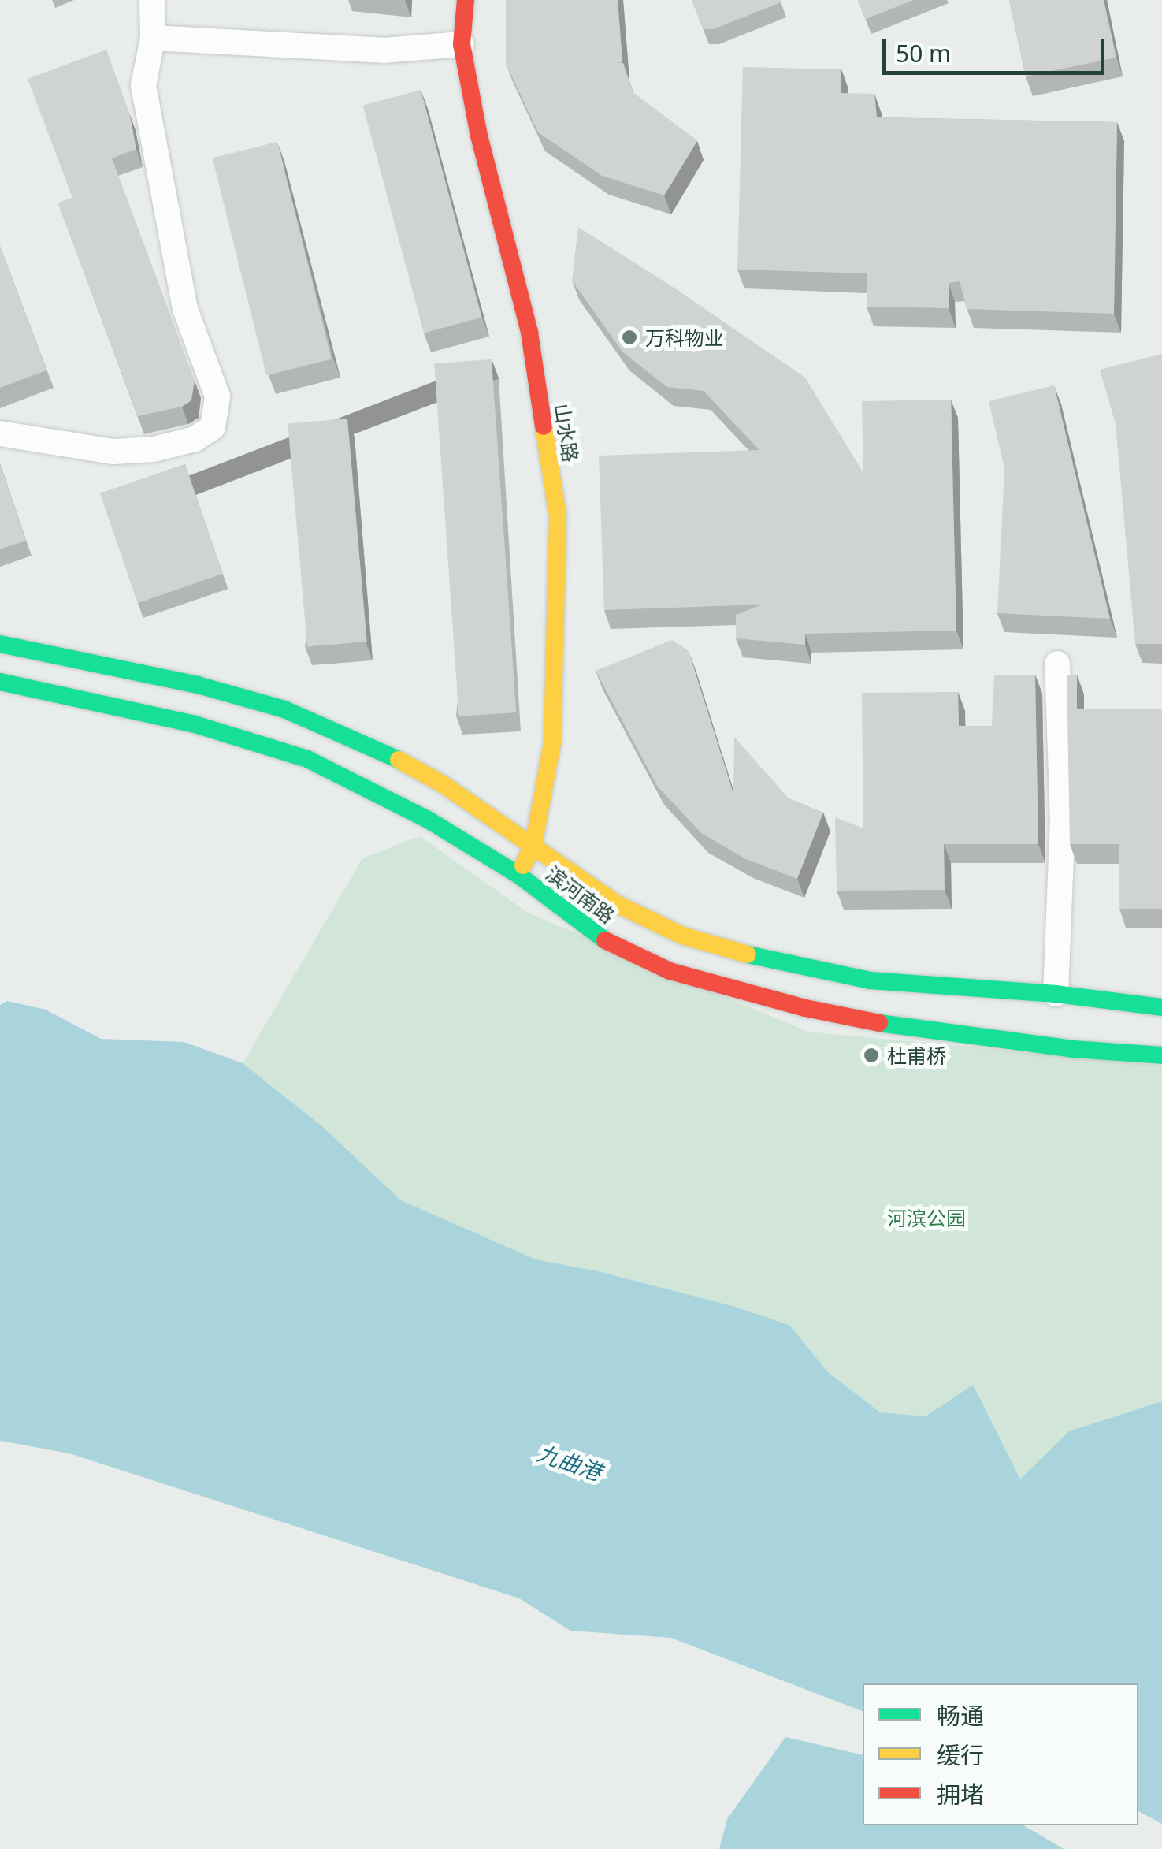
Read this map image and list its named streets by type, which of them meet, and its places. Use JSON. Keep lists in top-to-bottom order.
{
  "streets": {
    "street": ["山水路", "滨河南路"]
  },
  "crossings": [
    ["山水路", "滨河南路"]
  ],
  "water": ["九曲港"],
  "parks": ["河滨公园"],
  "places": ["万科物业", "杜甫桥"],
  "legend": ["畅通", "缓行", "拥堵"],
  "scale_bar": "50 m"
}
